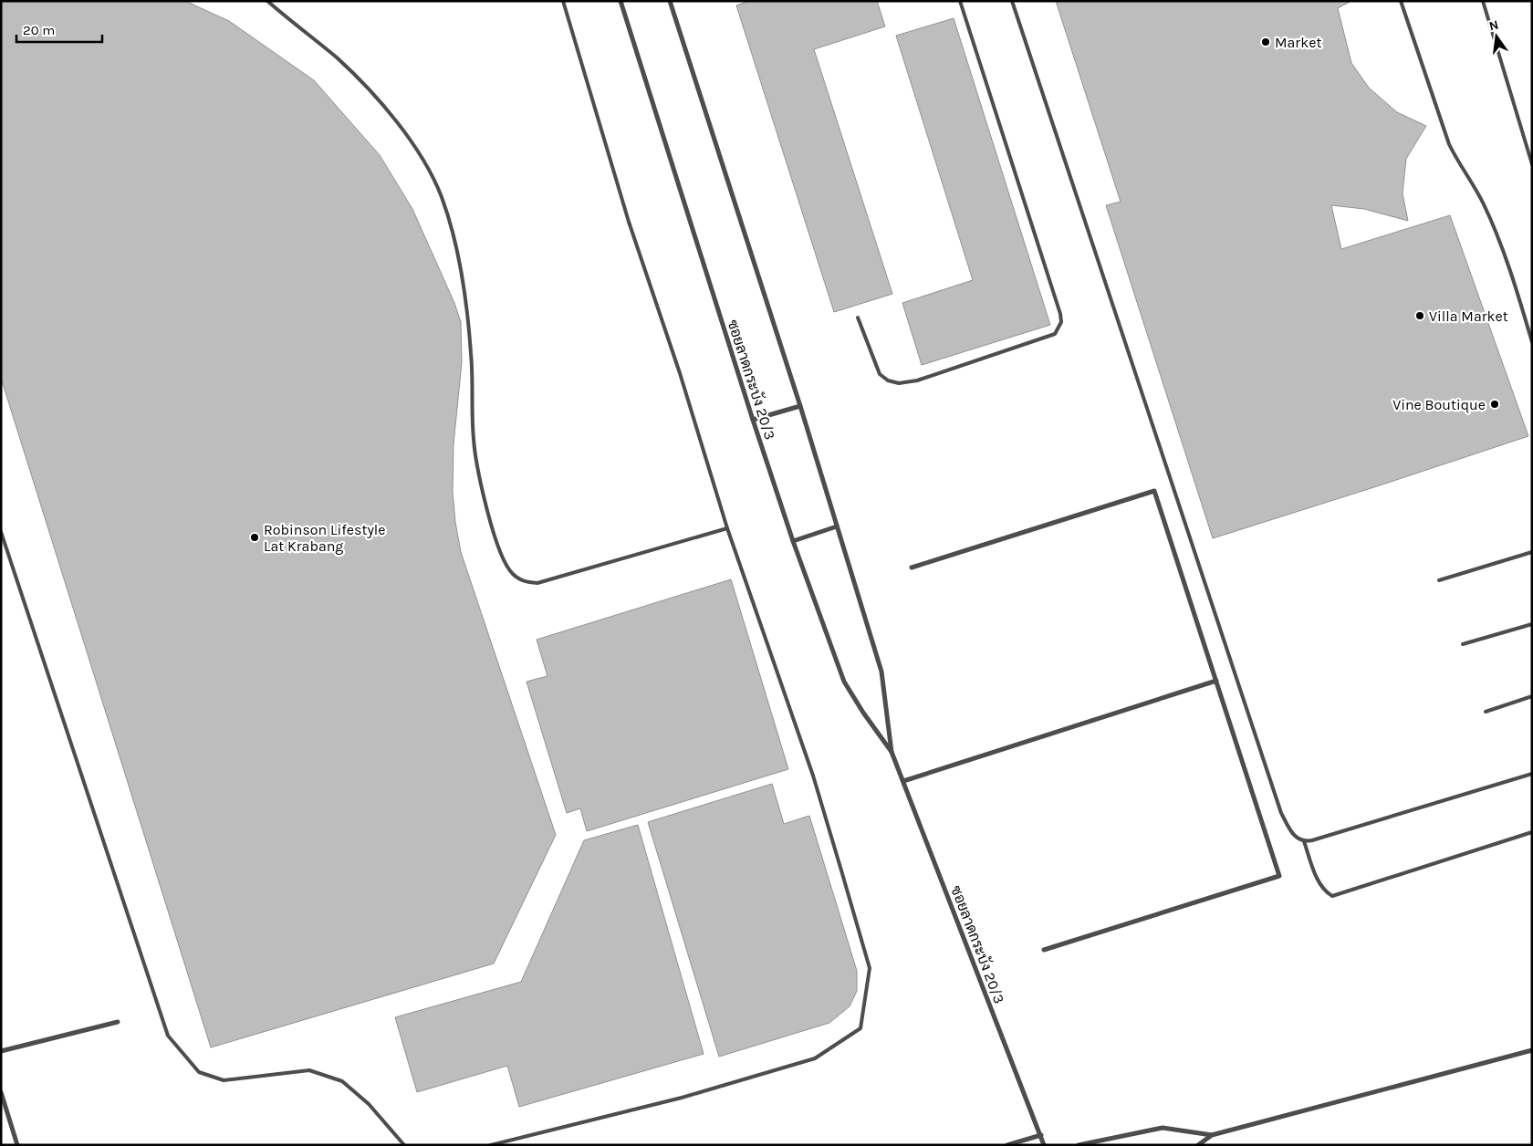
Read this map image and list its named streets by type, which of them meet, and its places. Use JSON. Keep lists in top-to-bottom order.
{
  "streets": {
    "street": ["ซอยลาดกระบัง 20/3"]
  },
  "places": [
    "Market",
    "Villa Market",
    "Vine Boutique",
    "Robinson Lifestyle Lat Krabang"
  ],
  "scale_bar": "20 m",
  "north": "top"
}
